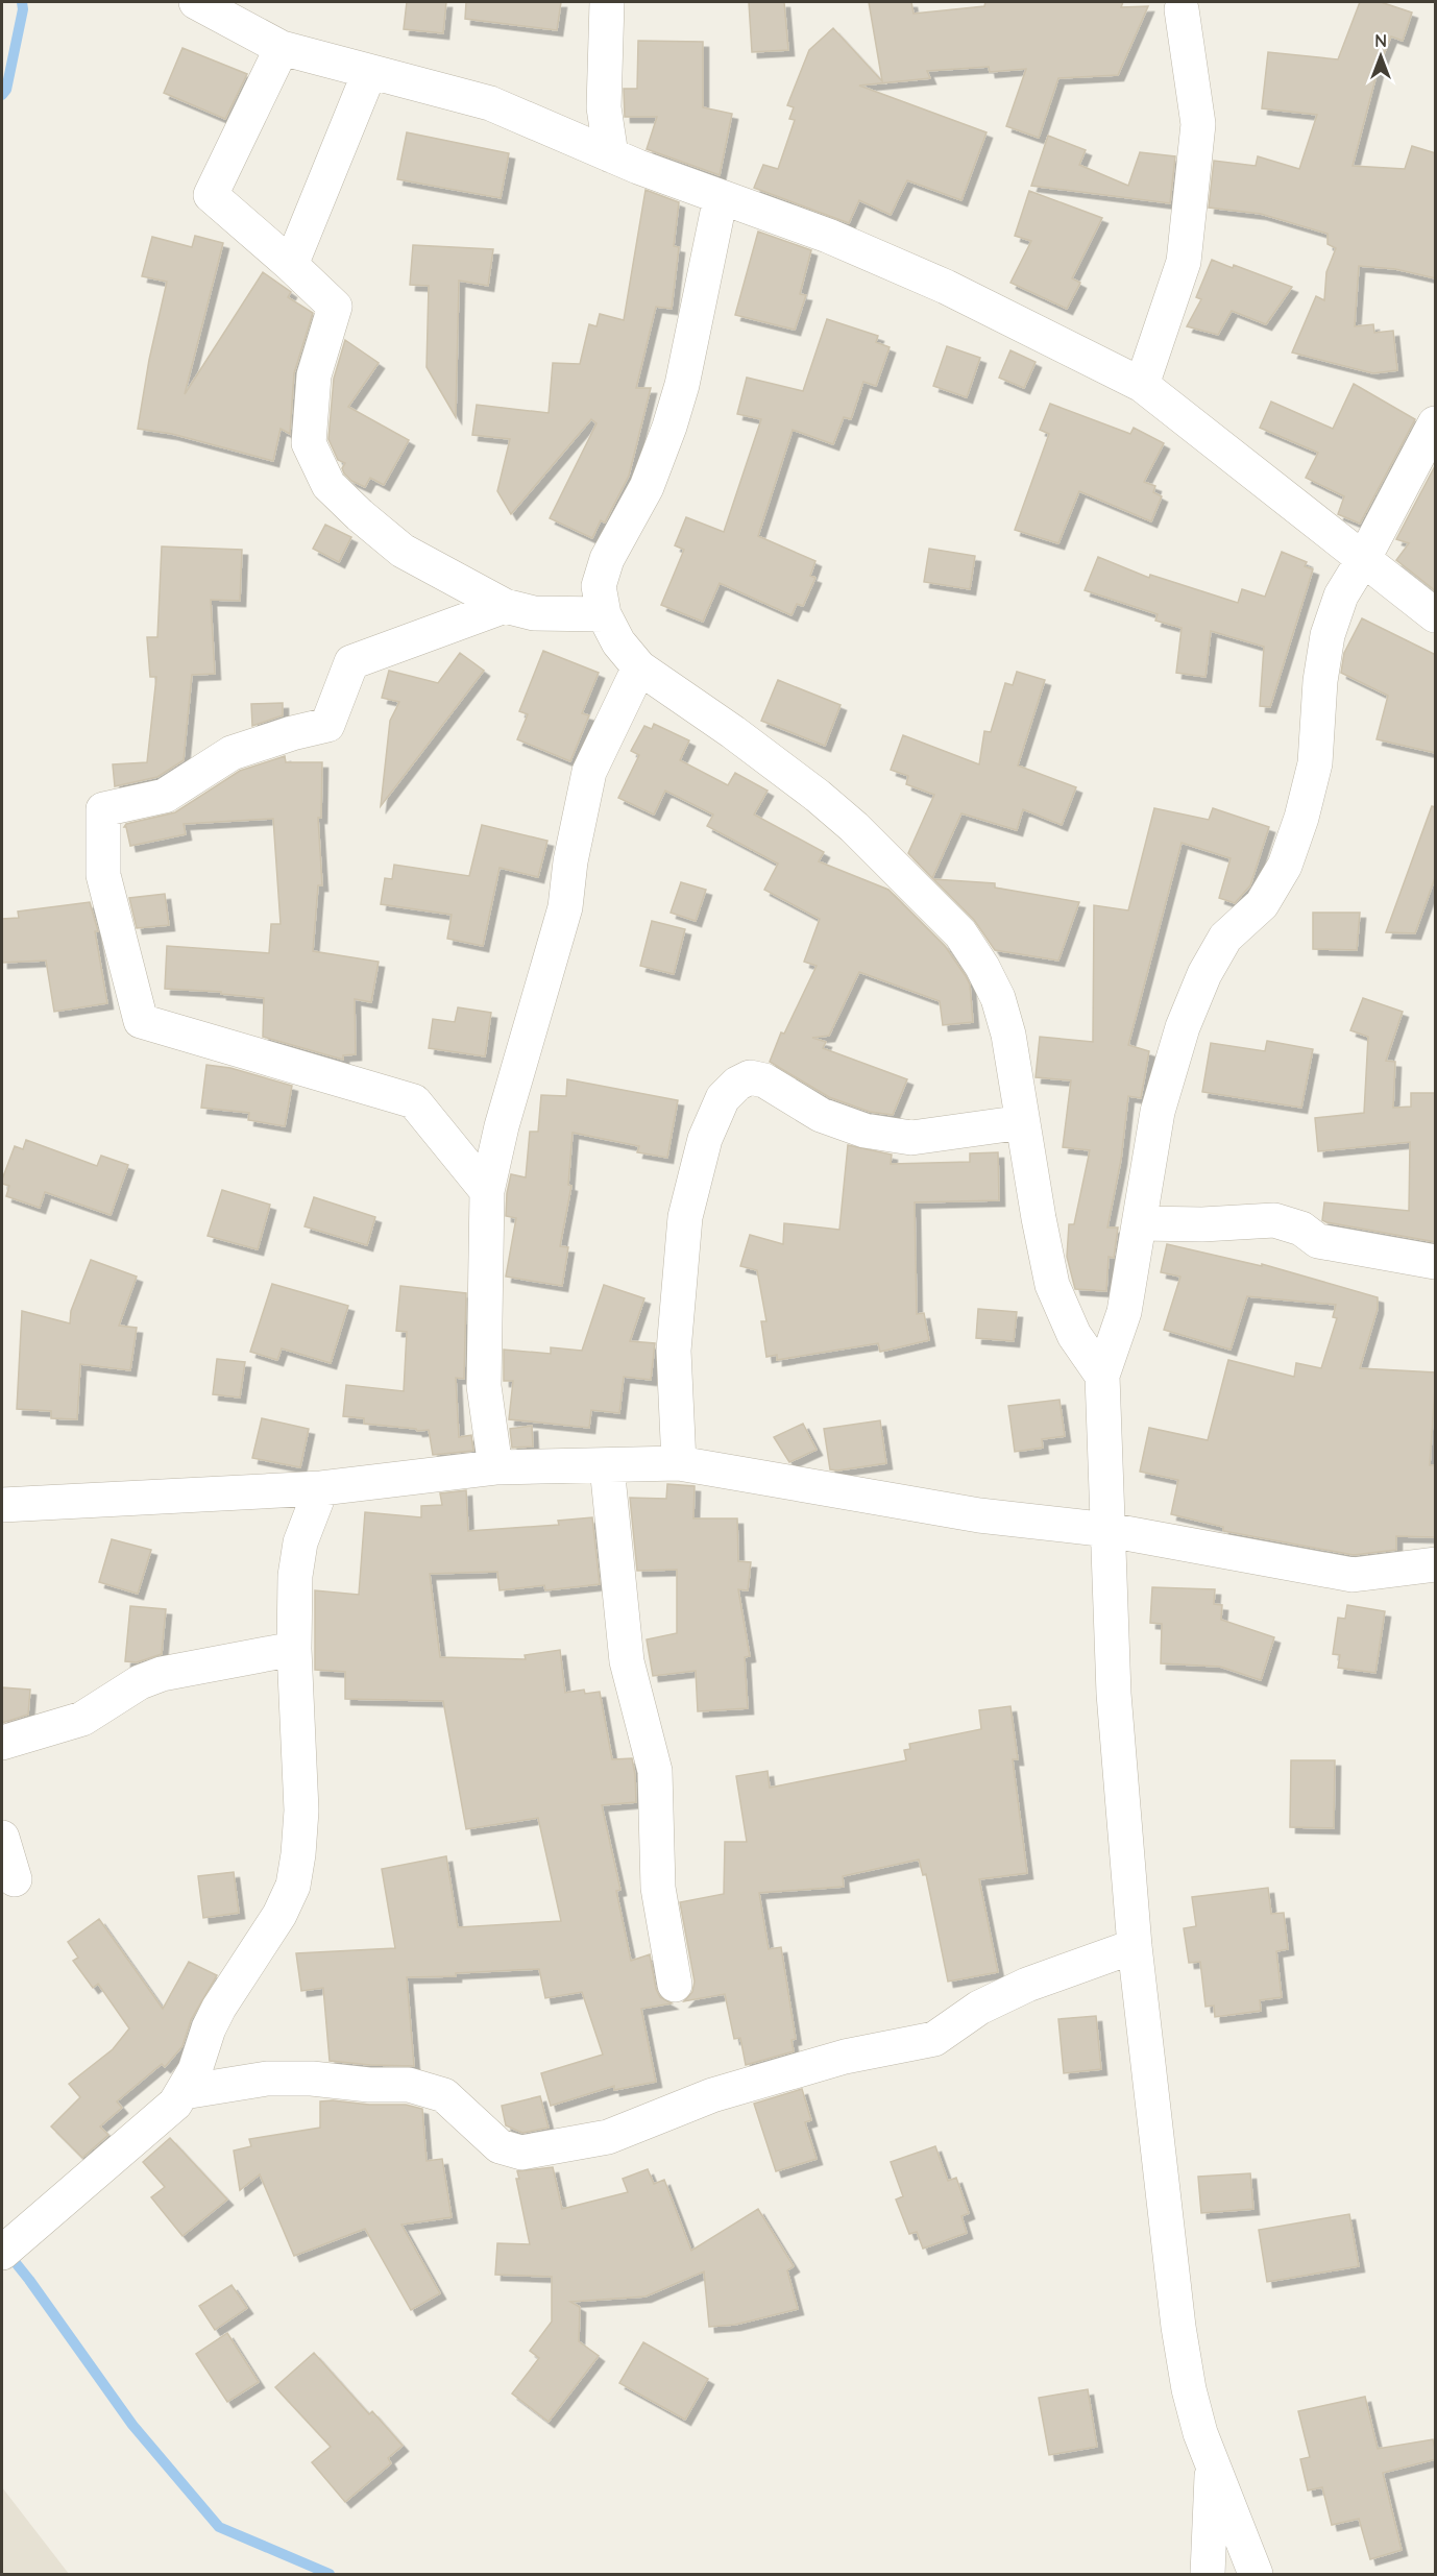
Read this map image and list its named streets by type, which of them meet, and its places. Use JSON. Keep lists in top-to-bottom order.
{
  "north": "top"
}
